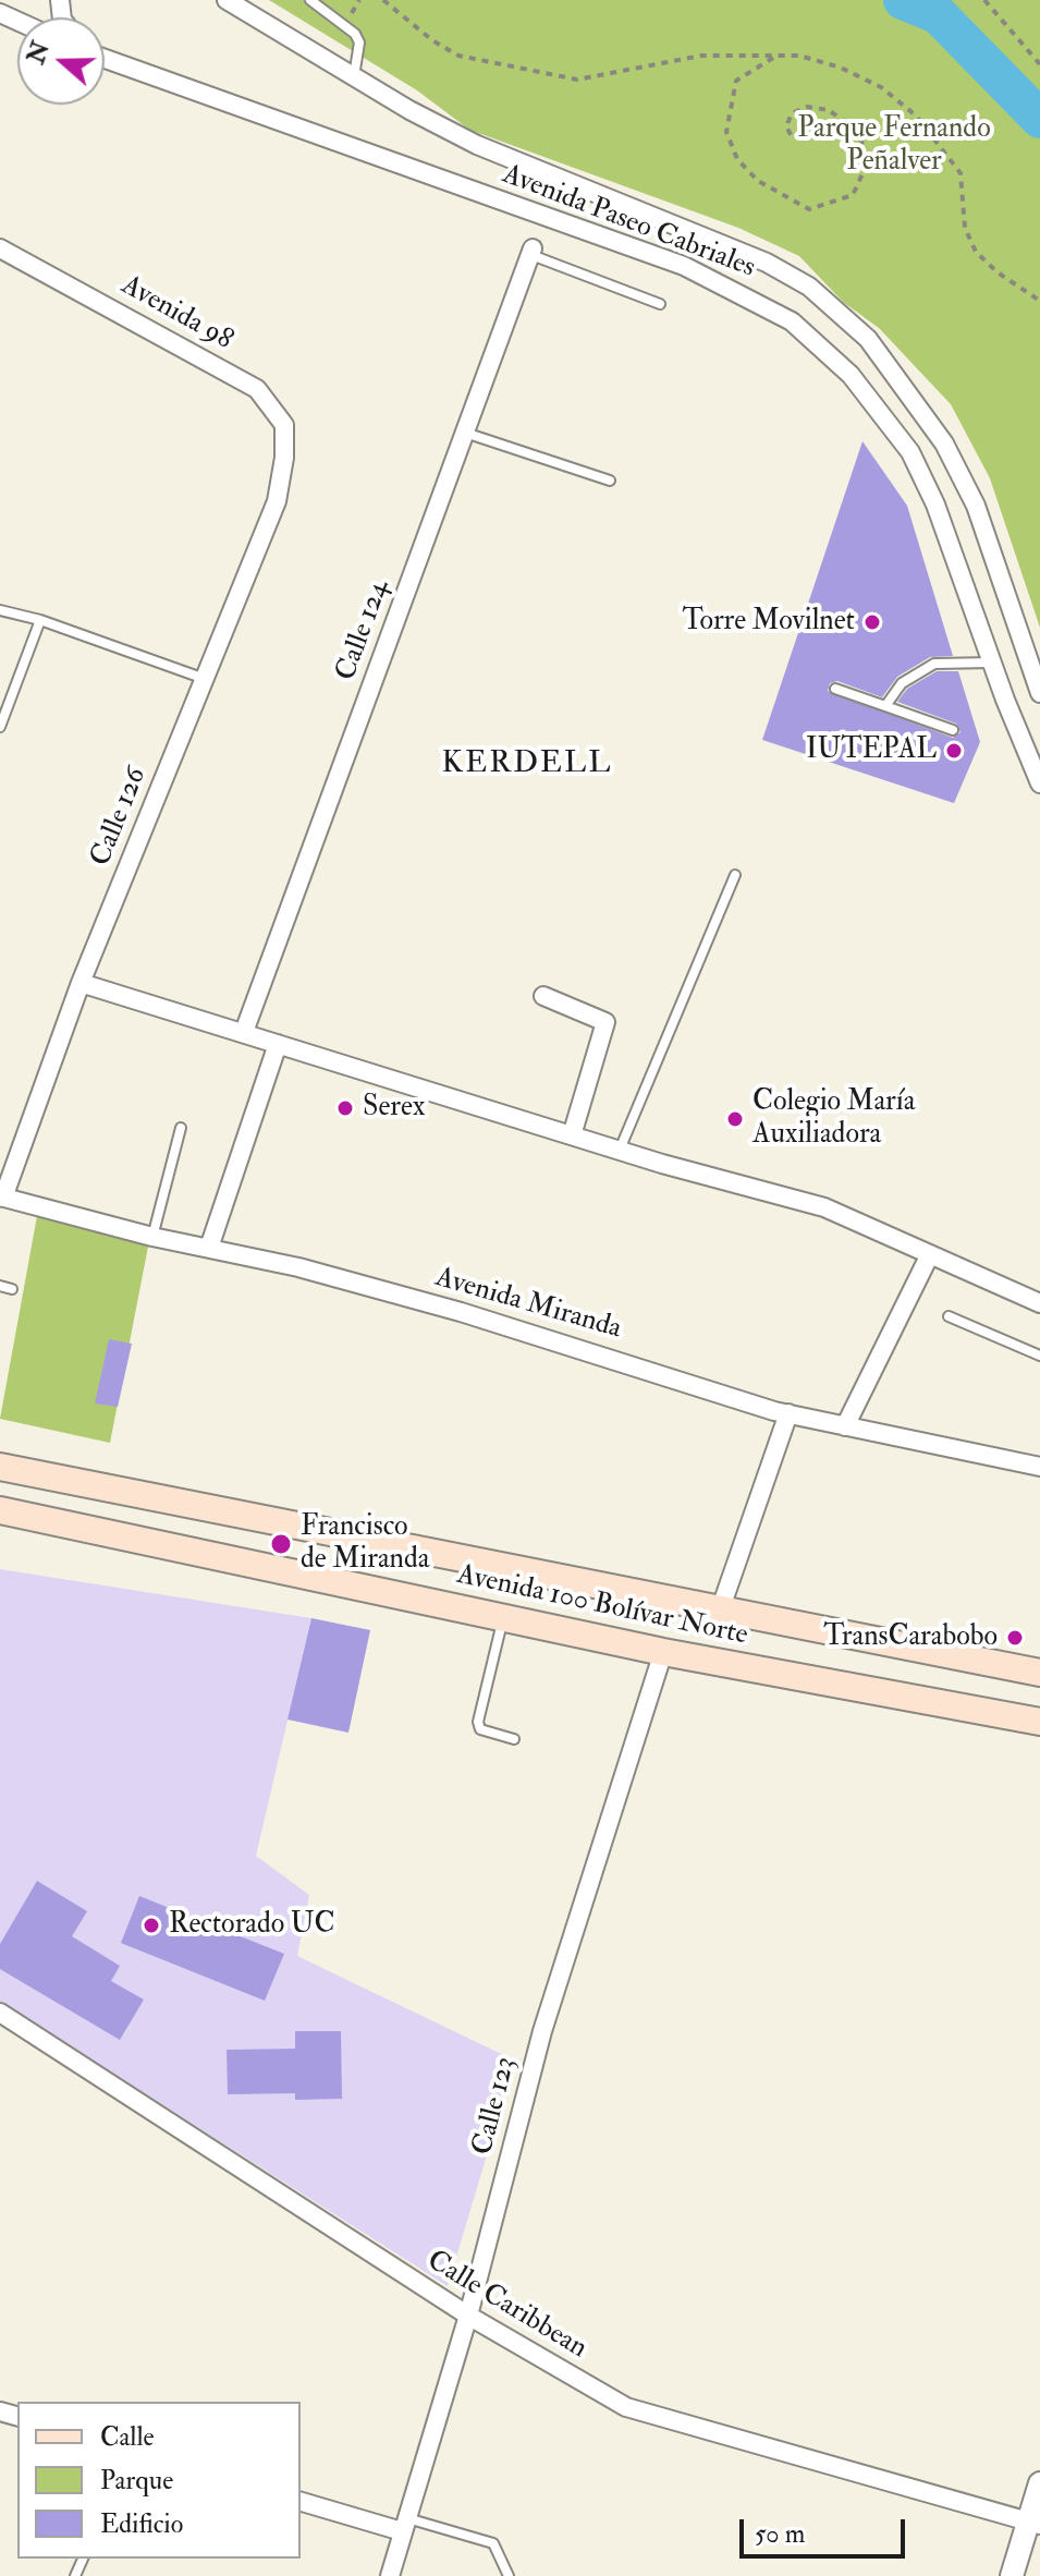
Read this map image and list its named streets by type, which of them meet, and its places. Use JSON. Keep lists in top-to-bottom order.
{
  "streets": {
    "main road": ["Avenida 100 Bolívar Norte"],
    "street": [
      "Avenida Paseo Cabriales",
      "Avenida 98",
      "Calle 124",
      "Calle 126",
      "Avenida Miranda",
      "Calle 123",
      "Calle Caribbean"
    ]
  },
  "crossings": [
    ["Avenida 98", "Calle 126"],
    ["Calle 126", "Avenida Miranda"],
    ["Avenida 100 Bolívar Norte", "Calle 123"],
    ["Calle 123", "Calle Caribbean"]
  ],
  "districts": ["KERDELL"],
  "parks": ["Parque Fernando Peñalver"],
  "places": [
    "Torre Movilnet",
    "IUTEPAL",
    "Serex",
    "Colegio María Auxiliadora",
    "Francisco de Miranda",
    "TransCarabobo",
    "Rectorado UC"
  ],
  "legend": ["Calle", "Parque", "Edificio"],
  "scale_bar": "50 m",
  "north": "left"
}
